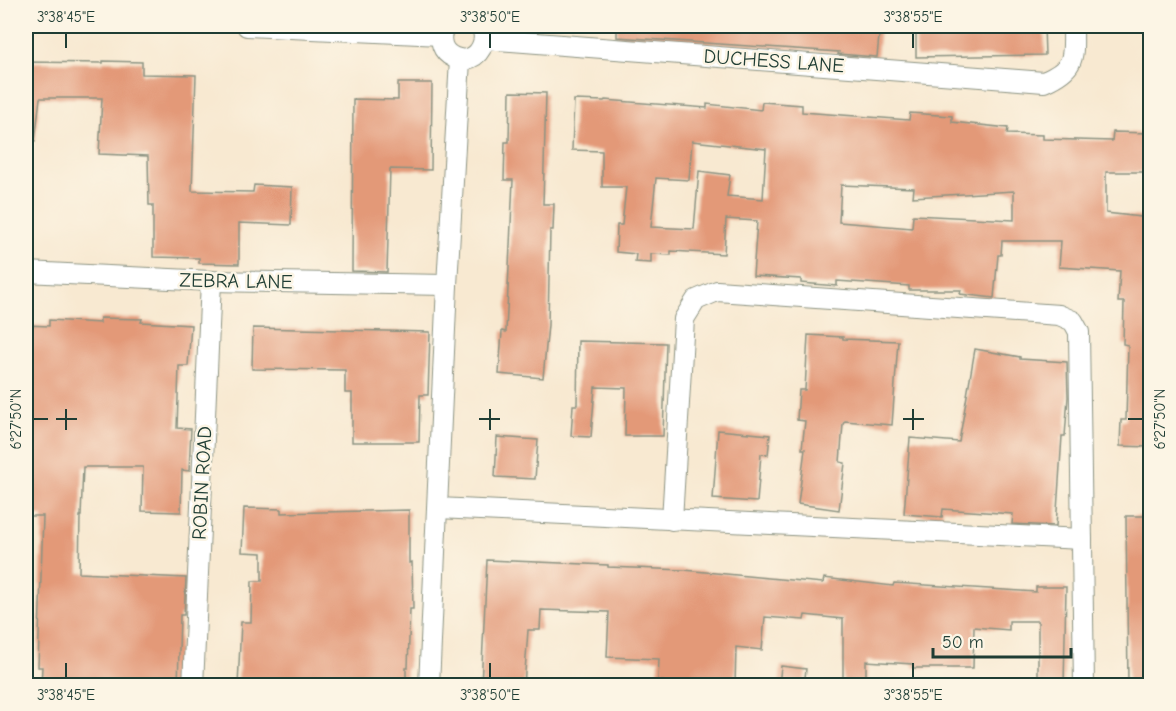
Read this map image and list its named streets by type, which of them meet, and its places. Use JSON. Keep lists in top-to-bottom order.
{
  "streets": {
    "street": ["DUCHESS LANE", "ZEBRA LANE", "ROBIN ROAD"]
  },
  "crossings": [
    ["ZEBRA LANE", "ROBIN ROAD"]
  ],
  "scale_bar": "50 m",
  "coordinates": [
    "3°38'45\"E",
    "3°38'50\"E",
    "3°38'55\"E",
    "6°27'50\"N"
  ]
}
